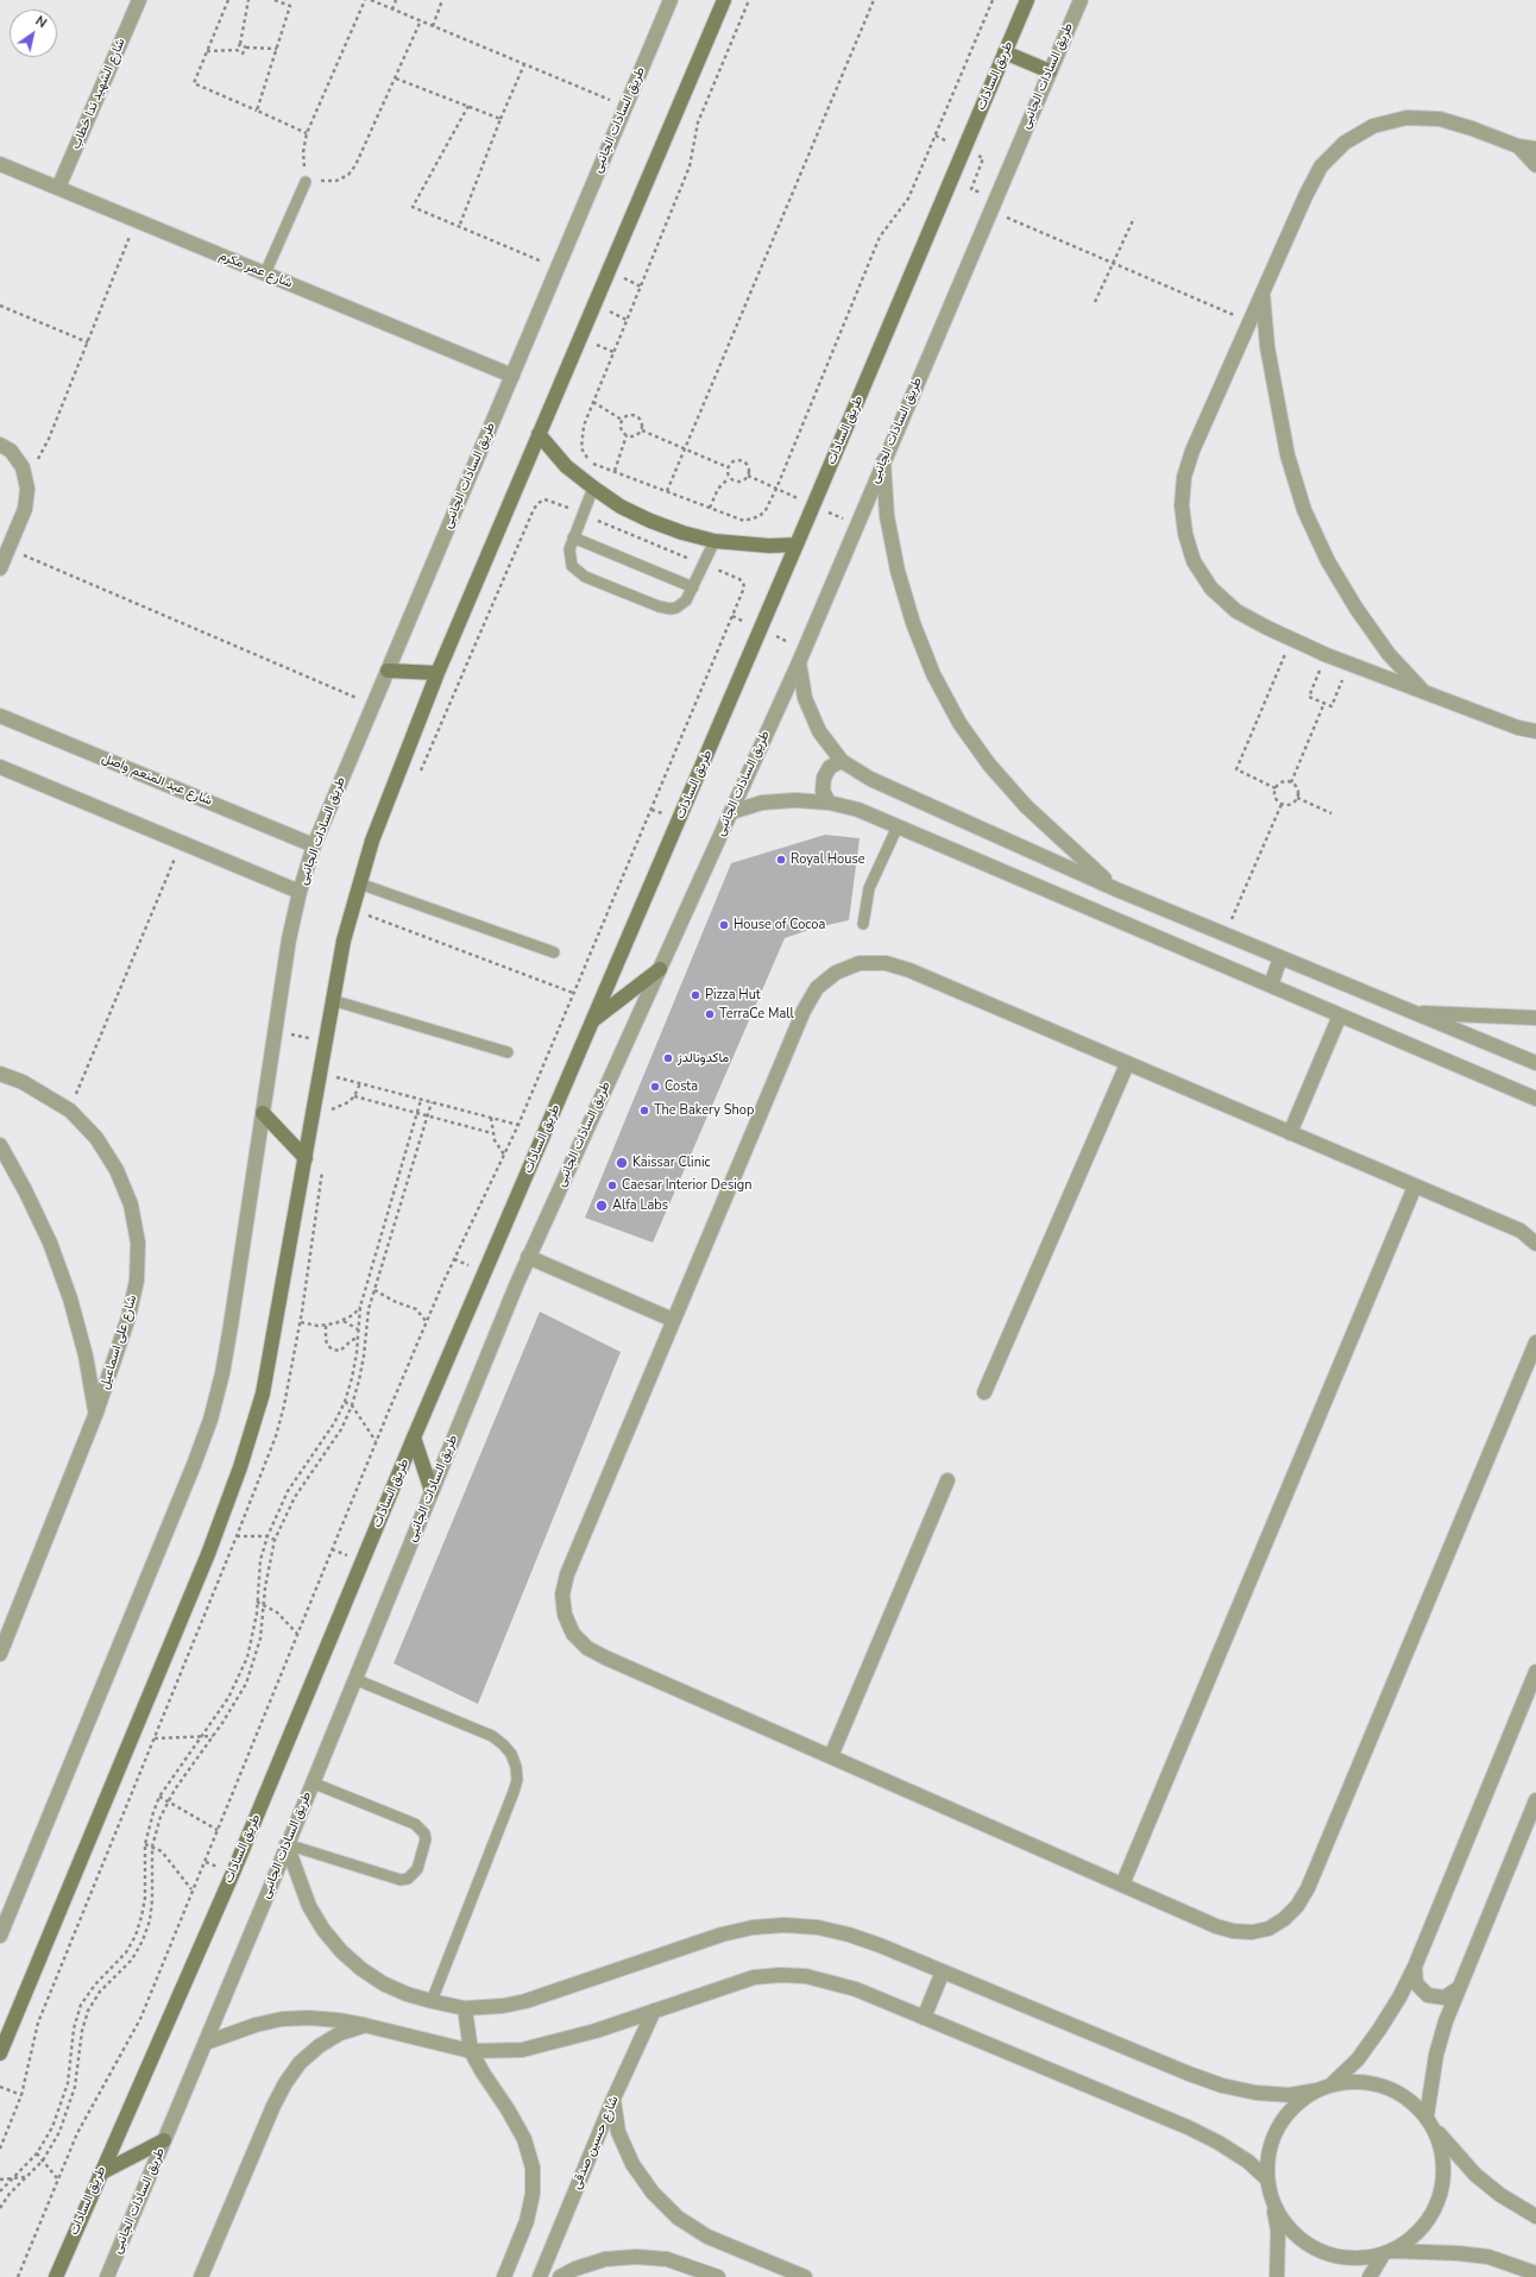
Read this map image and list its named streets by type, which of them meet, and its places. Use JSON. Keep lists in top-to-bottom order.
{
  "streets": {
    "main road": ["طريق السادات"],
    "street": [
      "طريق السادات الجانبى",
      "شارع الشهيد ندا خطاب",
      "شارع عمر مكرم",
      "شارع عبد المنعم واصل",
      "شارع على اسماعيل",
      "شارع حسين صدقى"
    ]
  },
  "crossings": [
    ["طريق السادات الجانبى", "شارع عمر مكرم"],
    ["طريق السادات الجانبى", "شارع عبد المنعم واصل"],
    ["شارع الشهيد ندا خطاب", "شارع عمر مكرم"]
  ],
  "places": [
    "Royal House",
    "House of Cocoa",
    "Pizza Hut",
    "TerraCe Mall",
    "ماكدونالدز",
    "Costa",
    "The Bakery Shop",
    "Kaissar Clinic",
    "Caesar Interior Design",
    "Alfa Labs"
  ],
  "north": "top right"
}
